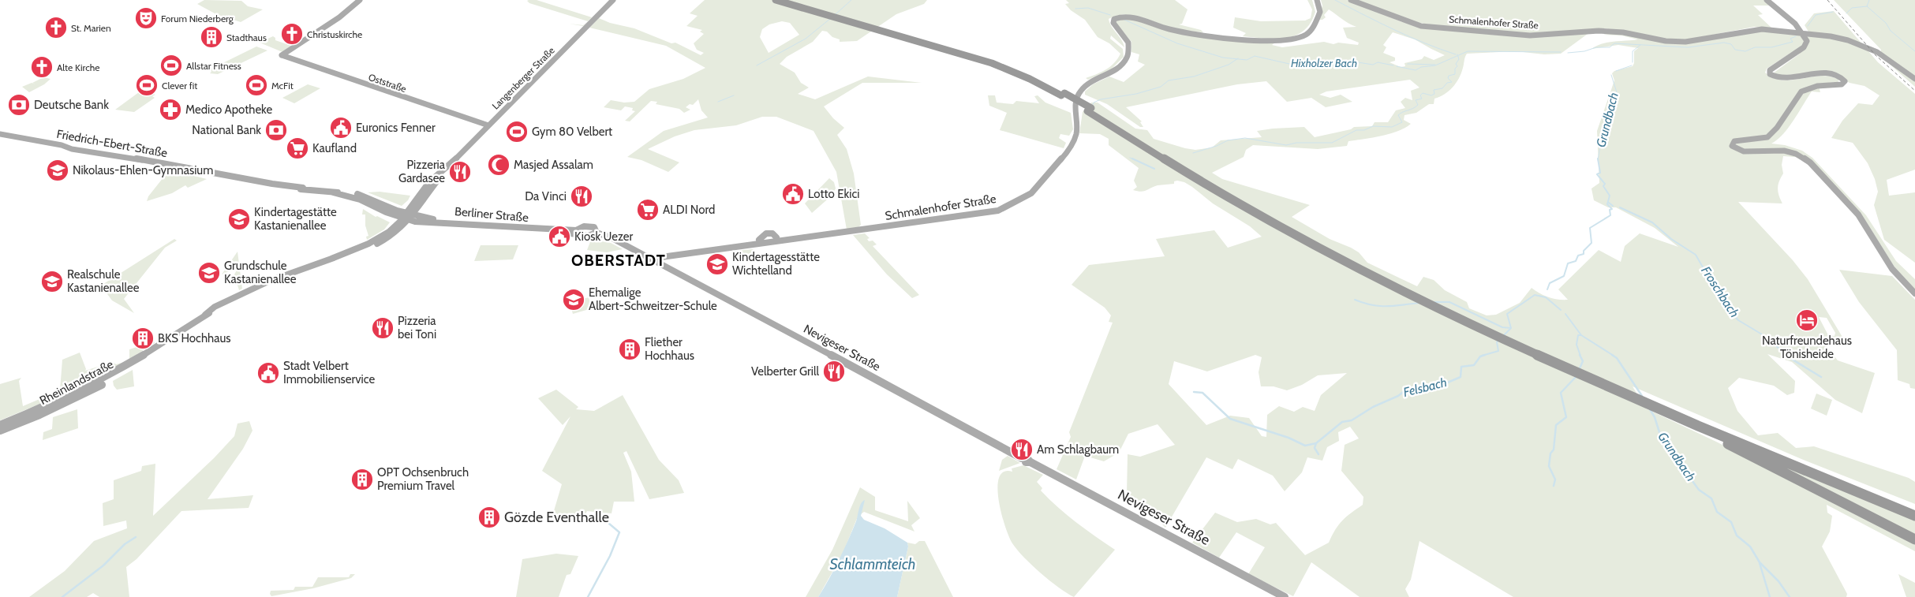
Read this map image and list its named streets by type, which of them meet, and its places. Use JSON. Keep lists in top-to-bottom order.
{
  "streets": {
    "main road": [
      "Schmalenhofer Straße",
      "Langenberger Straße",
      "Oststraße",
      "Friedrich-Ebert-Straße",
      "Berliner Straße",
      "Nevigeser Straße",
      "Rheinlandstraße"
    ]
  },
  "crossings": [
    ["Langenberger Straße", "Oststraße"],
    ["Langenberger Straße", "Rheinlandstraße"],
    ["Friedrich-Ebert-Straße", "Berliner Straße"],
    ["Friedrich-Ebert-Straße", "Rheinlandstraße"],
    ["Berliner Straße", "Nevigeser Straße"],
    ["Berliner Straße", "Rheinlandstraße"]
  ],
  "districts": ["OBERSTADT"],
  "water": [
    "Hixholzer Bach",
    "Grundbach",
    "Froschbach",
    "Felsbach",
    "Schlammteich"
  ],
  "places": {
    "theatre": ["Forum Niederberg"],
    "church": ["St. Marien", "Christuskirche", "Alte Kirche"],
    "building": [
      "Stadthaus",
      "BKS Hochhaus",
      "Fliether Hochhaus",
      "OPT Ochsenbruch Premium Travel",
      "Gözde Eventhalle"
    ],
    "sports": [
      "Allstar Fitness",
      "Clever fit",
      "McFit",
      "Gym 80 Velbert"
    ],
    "bank": ["Deutsche Bank", "National Bank"],
    "pharmacy": ["Medico Apotheke"],
    "public building": [
      "Euronics Fenner",
      "Lotto Ekici",
      "Kiosk Uezer",
      "Stadt Velbert Immobilienservice"
    ],
    "supermarket": ["Kaufland", "ALDI Nord"],
    "mosque": ["Masjed Assalam"],
    "school or university": [
      "Nikolaus-Ehlen-Gymnasium",
      "Kindertagestätte Kastanienallee",
      "Kindertagesstätte Wichtelland",
      "Grundschule Kastanienallee",
      "Realschule Kastanienallee",
      "Ehemalige Albert-Schweitzer-Schule"
    ],
    "restaurant": [
      "Pizzeria Gardasee",
      "Da Vinci",
      "Pizzeria bei Toni",
      "Velberter Grill",
      "Am Schlagbaum"
    ],
    "hotel": ["Naturfreundehaus Tönisheide"]
  }
}
